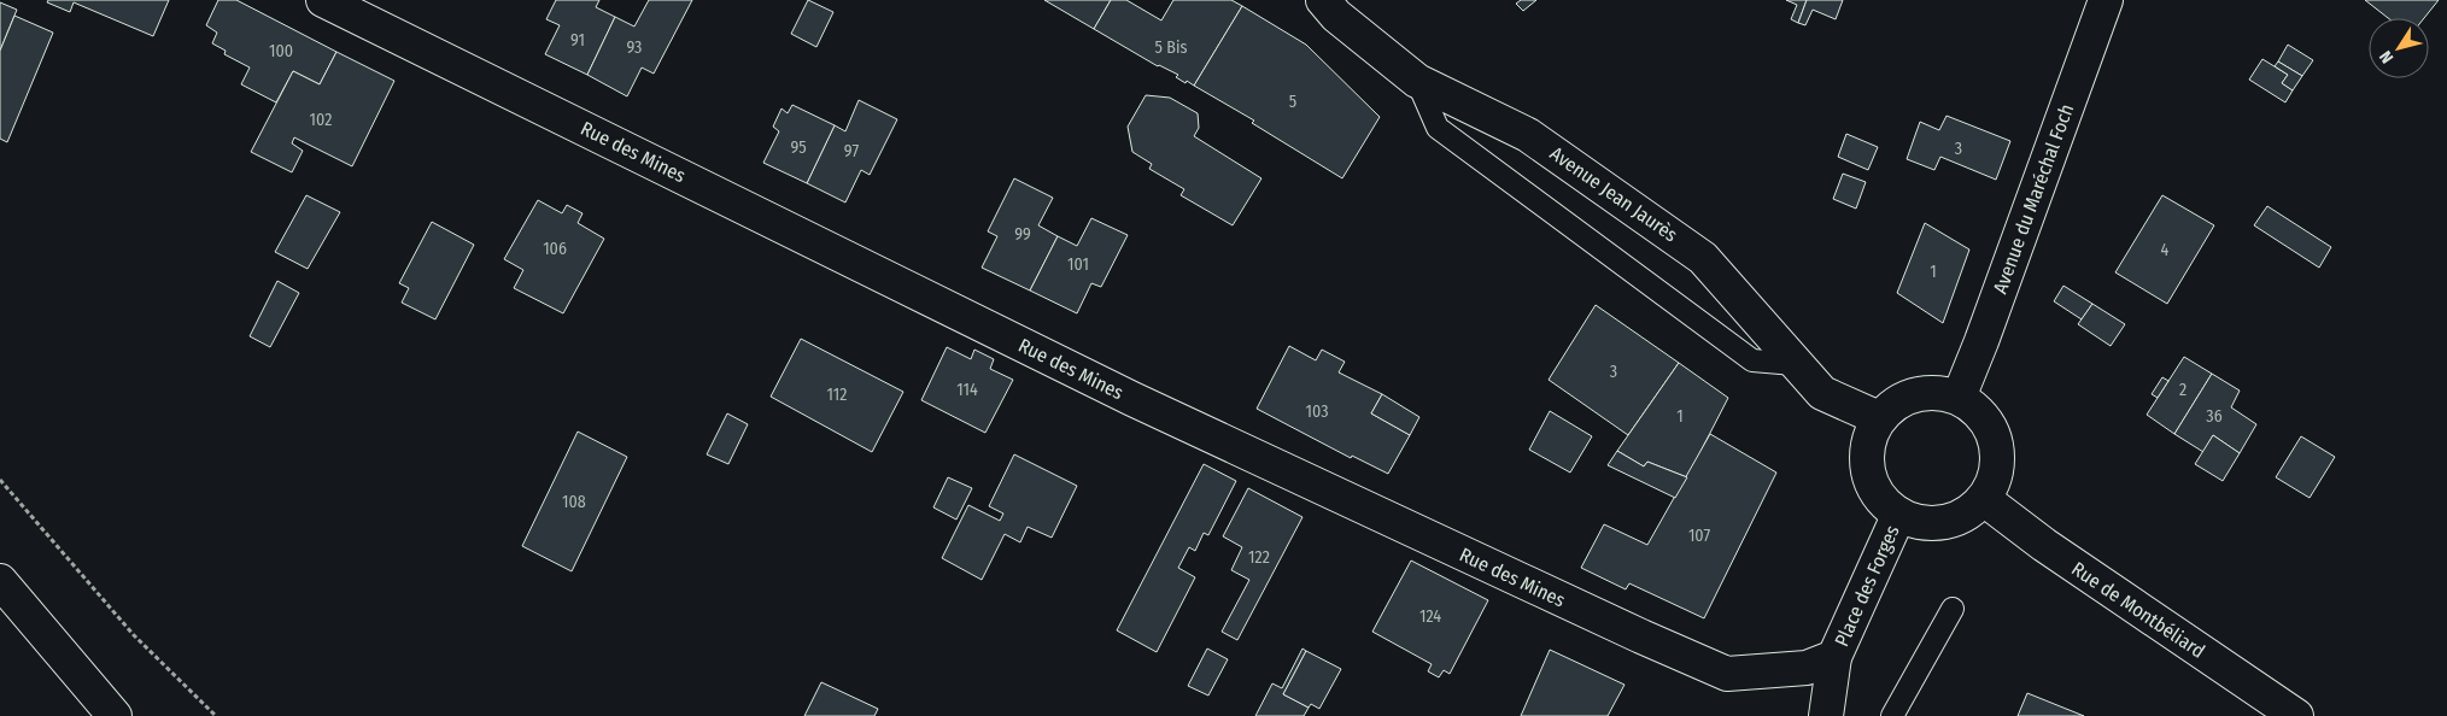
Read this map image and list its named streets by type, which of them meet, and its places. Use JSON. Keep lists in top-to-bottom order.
{
  "streets": {
    "street": [
      "Rue des Mines",
      "Avenue Jean Jaurès",
      "Avenue du Maréchal Foch",
      "Place des Forges",
      "Rue de Montbéliard"
    ]
  },
  "crossings": [
    ["Rue des Mines", "Place des Forges"],
    ["Avenue Jean Jaurès", "Avenue du Maréchal Foch"],
    ["Avenue Jean Jaurès", "Place des Forges"],
    ["Avenue Jean Jaurès", "Rue de Montbéliard"],
    ["Avenue du Maréchal Foch", "Place des Forges"],
    ["Avenue du Maréchal Foch", "Rue de Montbéliard"],
    ["Place des Forges", "Rue de Montbéliard"]
  ],
  "house_numbers": [
    "91",
    "93",
    "5 Bis",
    "100",
    "5",
    "102",
    "95",
    "3",
    "97",
    "99",
    "106",
    "4",
    "101",
    "1",
    "3",
    "114",
    "2",
    "112",
    "103",
    "1",
    "36",
    "108",
    "107",
    "122",
    "124"
  ],
  "north": "bottom left"
}
